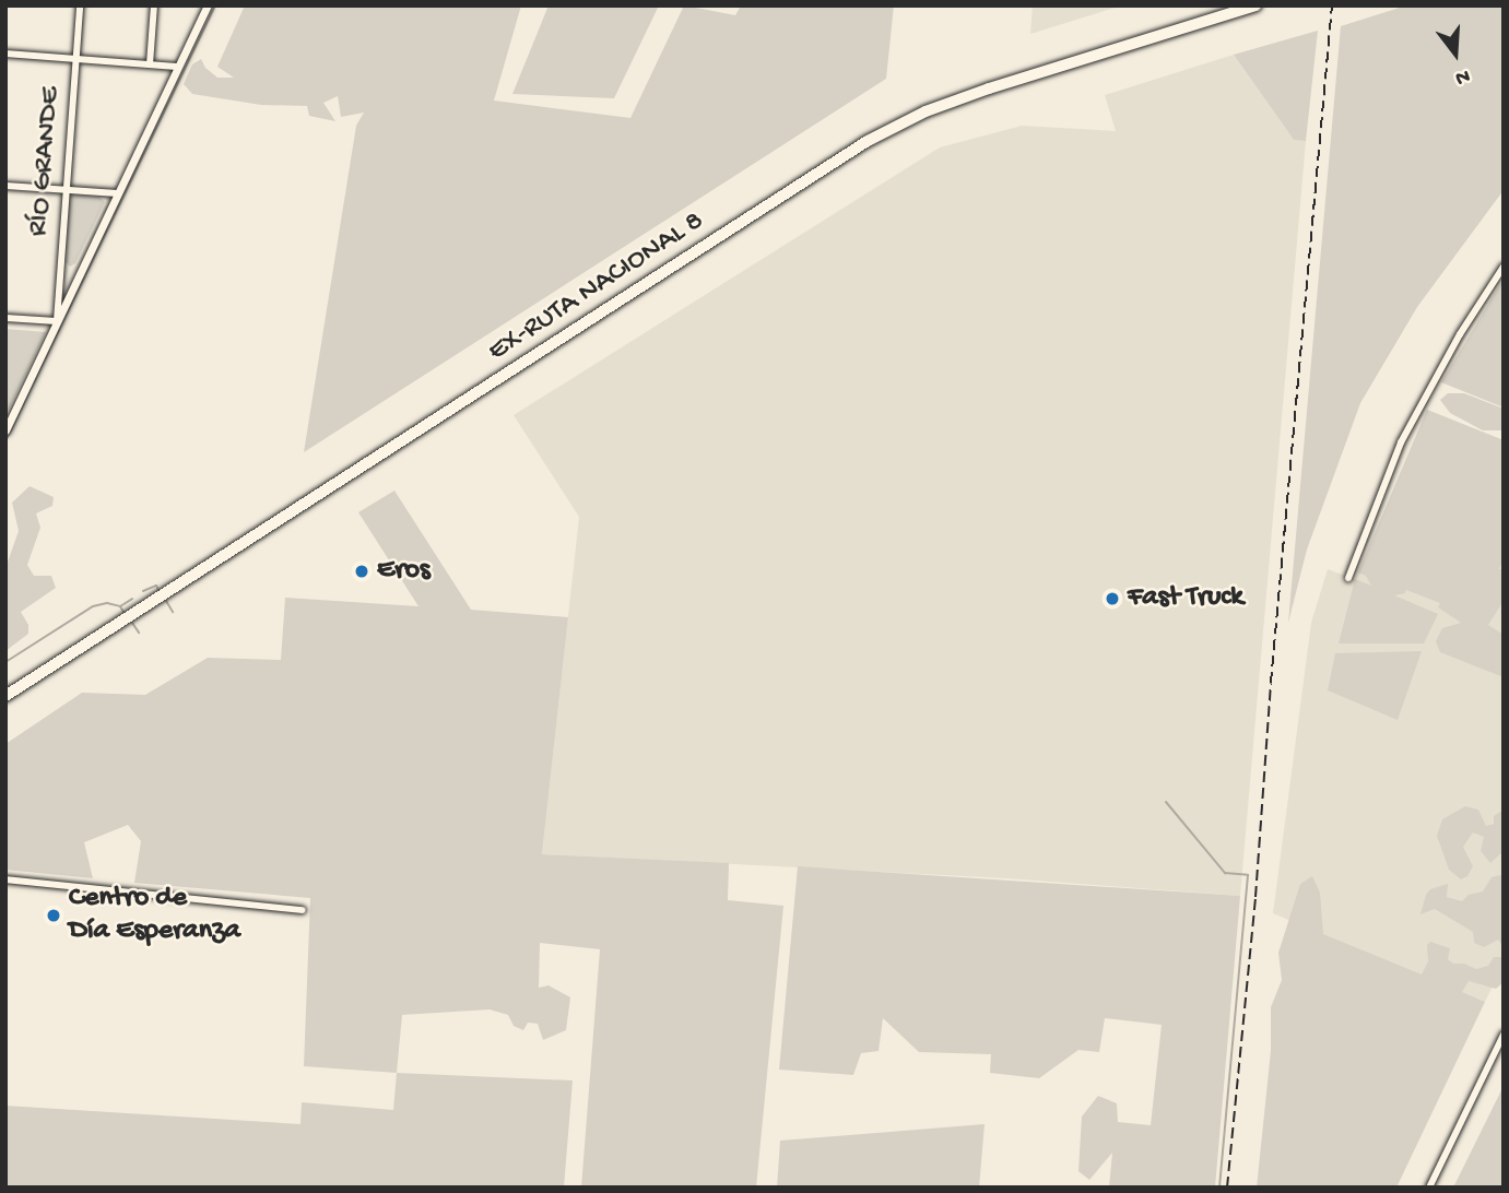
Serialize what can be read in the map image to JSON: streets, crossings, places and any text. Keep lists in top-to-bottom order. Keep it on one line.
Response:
{"streets":{"main road":["EX-RUTA NACIONAL 8"],"street":["RÍO GRANDE"]},"places":["Eros","Fast Truck","Centro de Día Esperanza"],"north":"bottom"}
